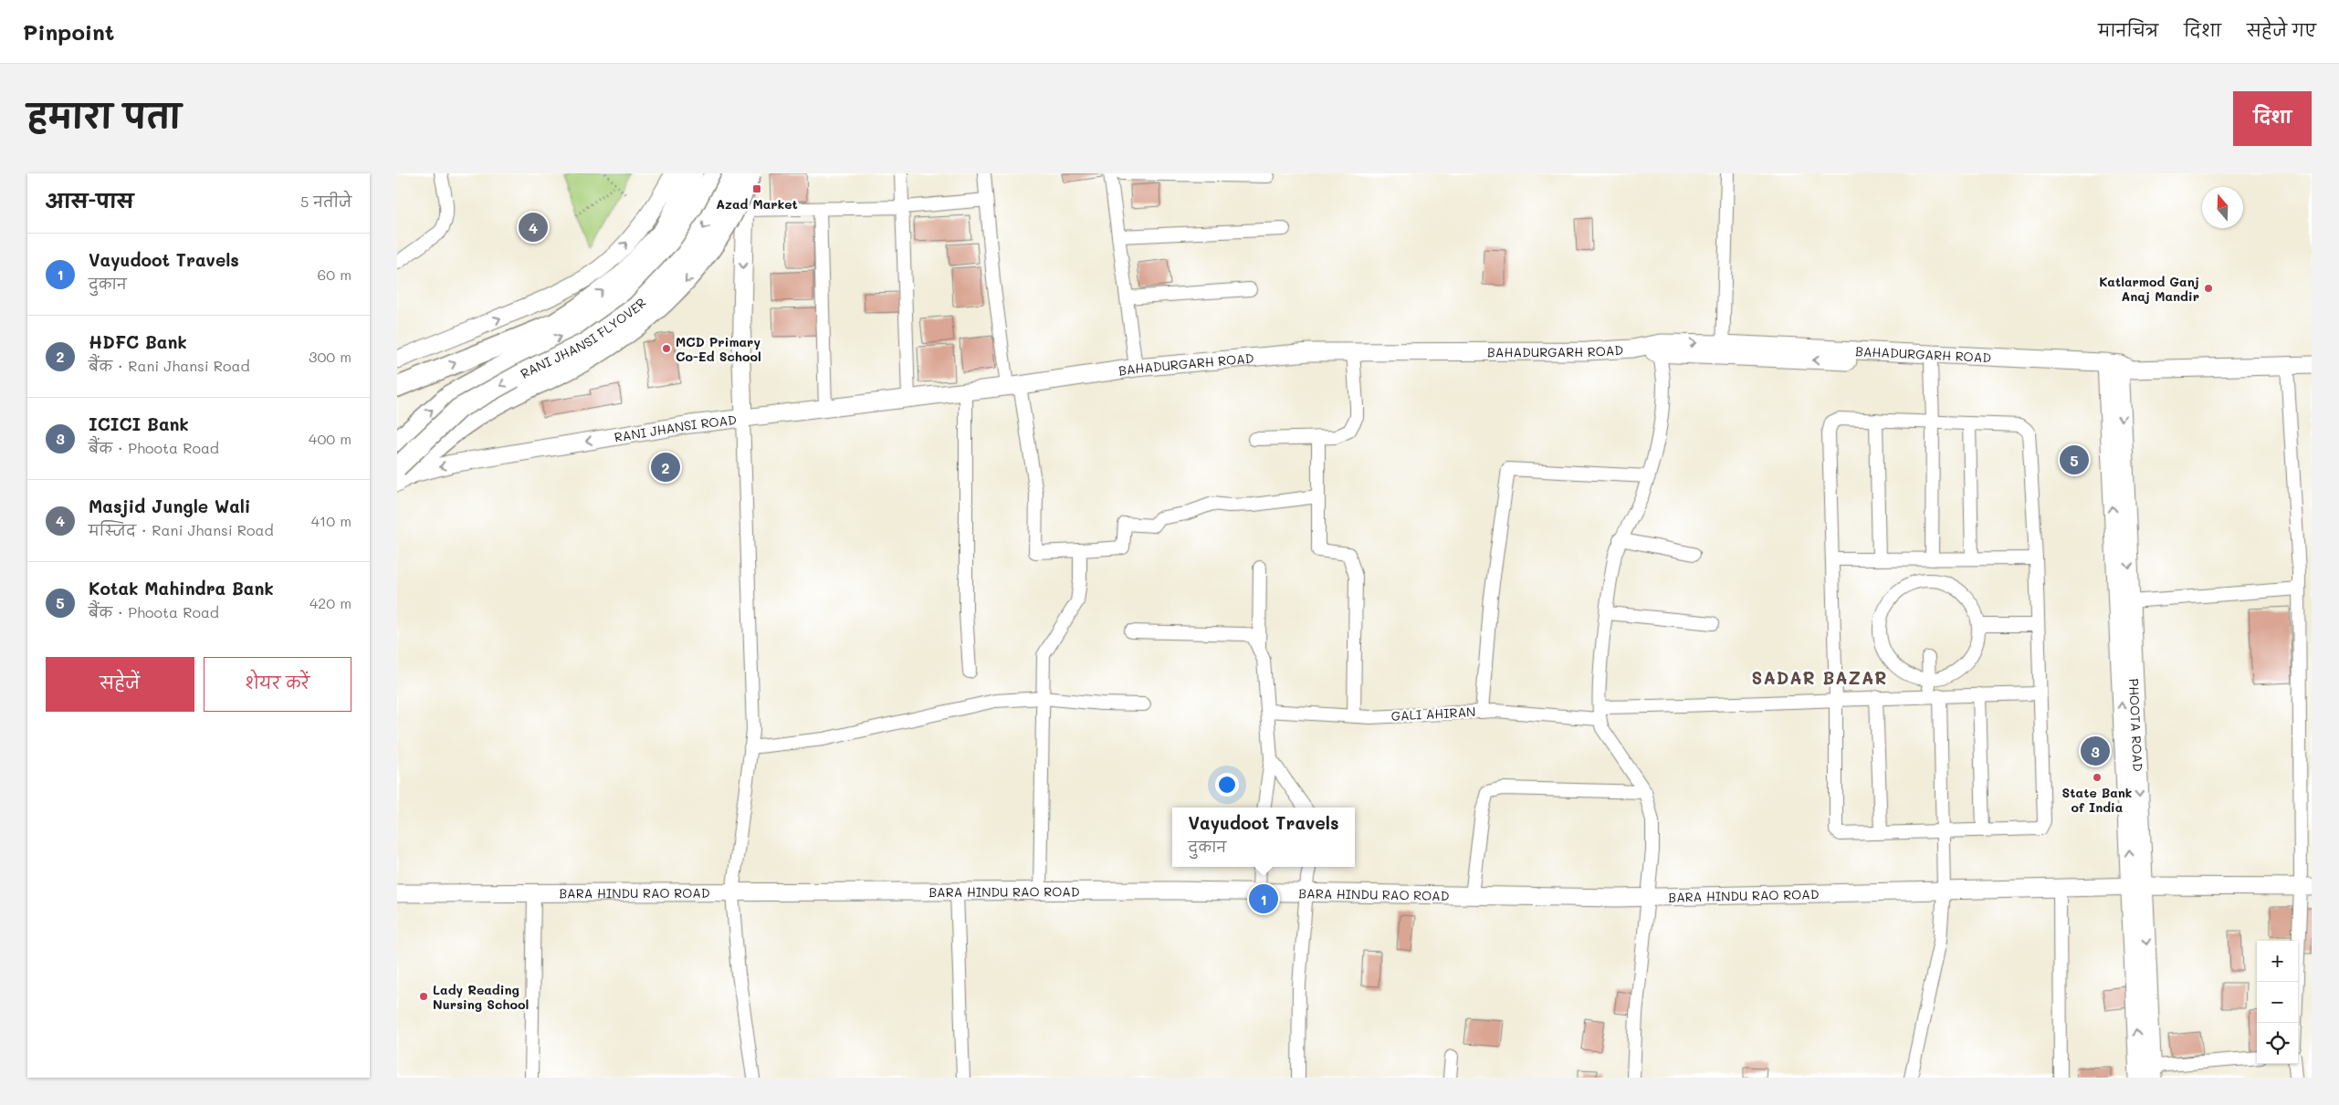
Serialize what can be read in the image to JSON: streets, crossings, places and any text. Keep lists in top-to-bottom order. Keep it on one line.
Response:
{"streets":{"main road":["RANI JHANSI FLYOVER"],"street":["BAHADURGARH ROAD","RANI JHANSI ROAD","GALI AHIRAN","PHOOTA ROAD","BARA HINDU RAO ROAD"]},"crossings":[["RANI JHANSI FLYOVER","RANI JHANSI ROAD"],["BAHADURGARH ROAD","RANI JHANSI ROAD"],["BAHADURGARH ROAD","PHOOTA ROAD"],["PHOOTA ROAD","BARA HINDU RAO ROAD"]],"districts":["SADAR BAZAR"],"places":{"transit":["Azad Market"],"other":["Katlarmod Ganj Anaj Mandir","MCD Primary Co-Ed School","State Bank of India","Lady Reading Nursing School"]},"north":"top","page":{"header":"Pinpoint","nav":["मानचित्र","दिशा","सहेजे गए"],"title":"हमारा पता","buttons":["दिशा",["सहेजें","शेयर करें"]],"heading":["आस-पास","5 नतीजे"],"pins":["4","5","2","3","1"],"list":[{"mark":"1","name":"Vayudoot Travels","note":"दुकान","value":"60 m"},{"mark":"2","name":"HDFC Bank","note":"बैंक · Rani Jhansi Road","value":"300 m"},{"mark":"3","name":"ICICI Bank","note":"बैंक · Phoota Road","value":"400 m"},{"mark":"4","name":"Masjid Jungle Wali","note":"मस्जिद · Rani Jhansi Road","value":"410 m"},{"mark":"5","name":"Kotak Mahindra Bank","note":"बैंक · Phoota Road","value":"420 m"}],"popup":["Vayudoot Travels","दुकान"],"map_buttons":["+","−"]}}
